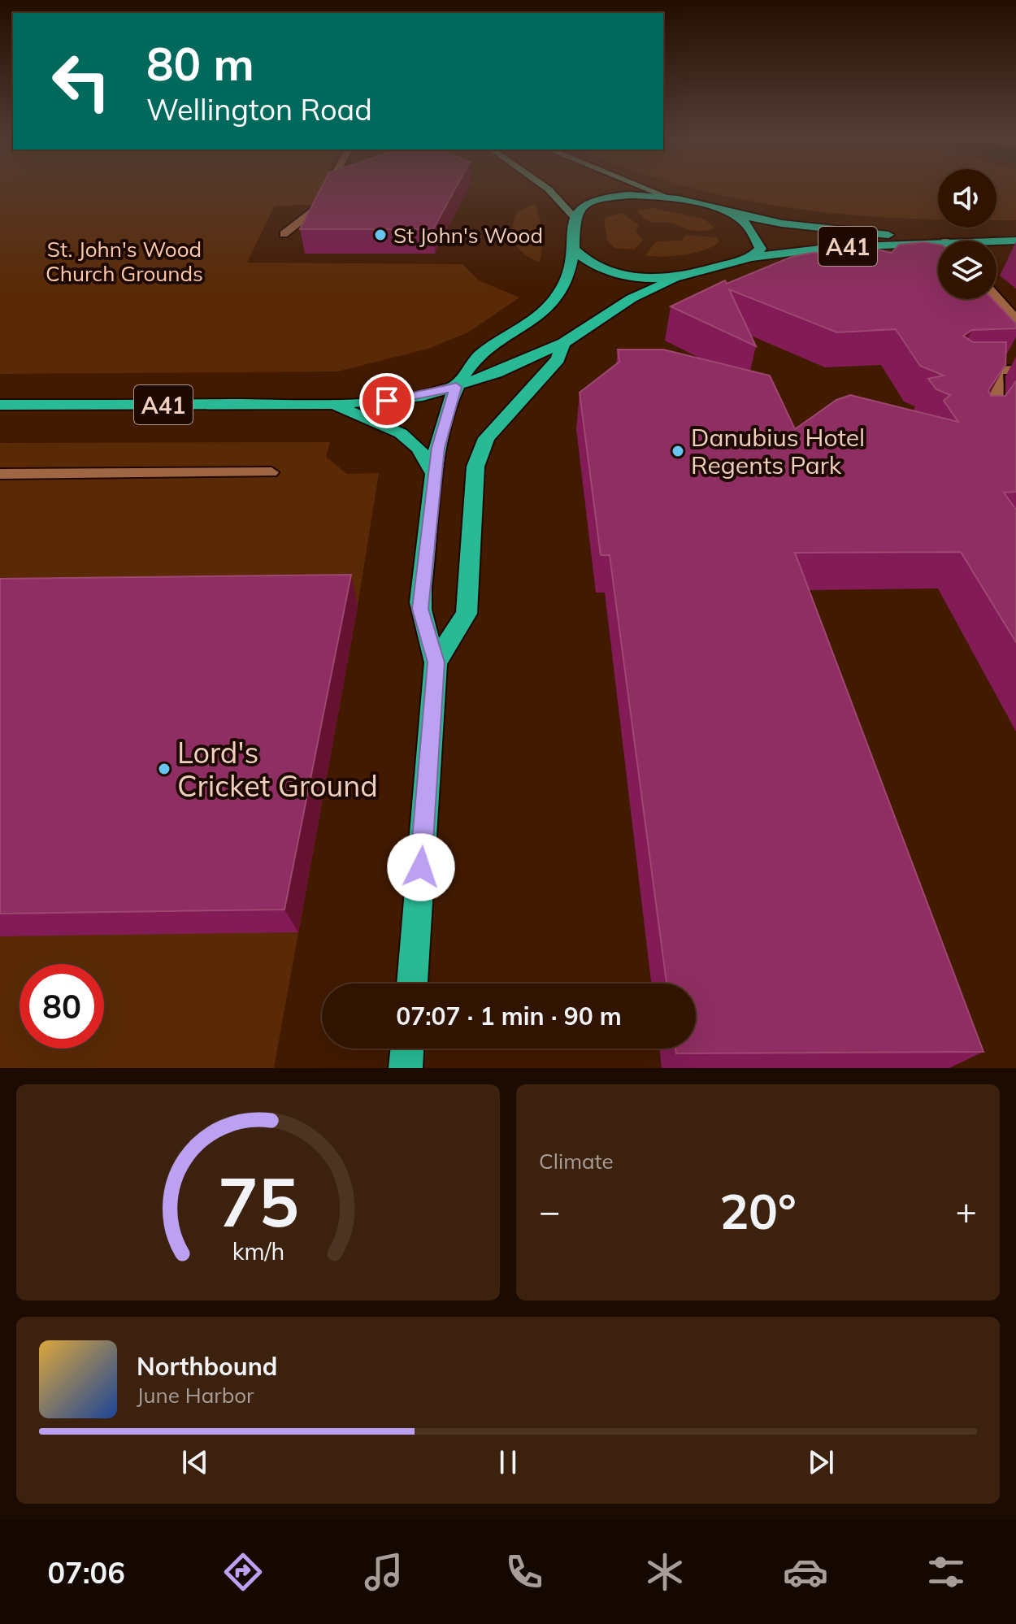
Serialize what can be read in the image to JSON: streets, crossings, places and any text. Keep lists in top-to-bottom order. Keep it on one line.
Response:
{"streets":{"highway":["A41"]},"parks":["St. John's Wood Church Grounds"],"places":["St John's Wood","Danubius Hotel Regents Park","Lord's Cricket Ground"],"page":{"turn":["80 m","Wellington Road"],"limit":"80","trip":"07:07 · 1 min · 90 m","tile":"Climate","heat":["−","20°","+"],"song":["Northbound","June Harbor"],"tabs":"07:06","gauge":["75","km/h"]}}
